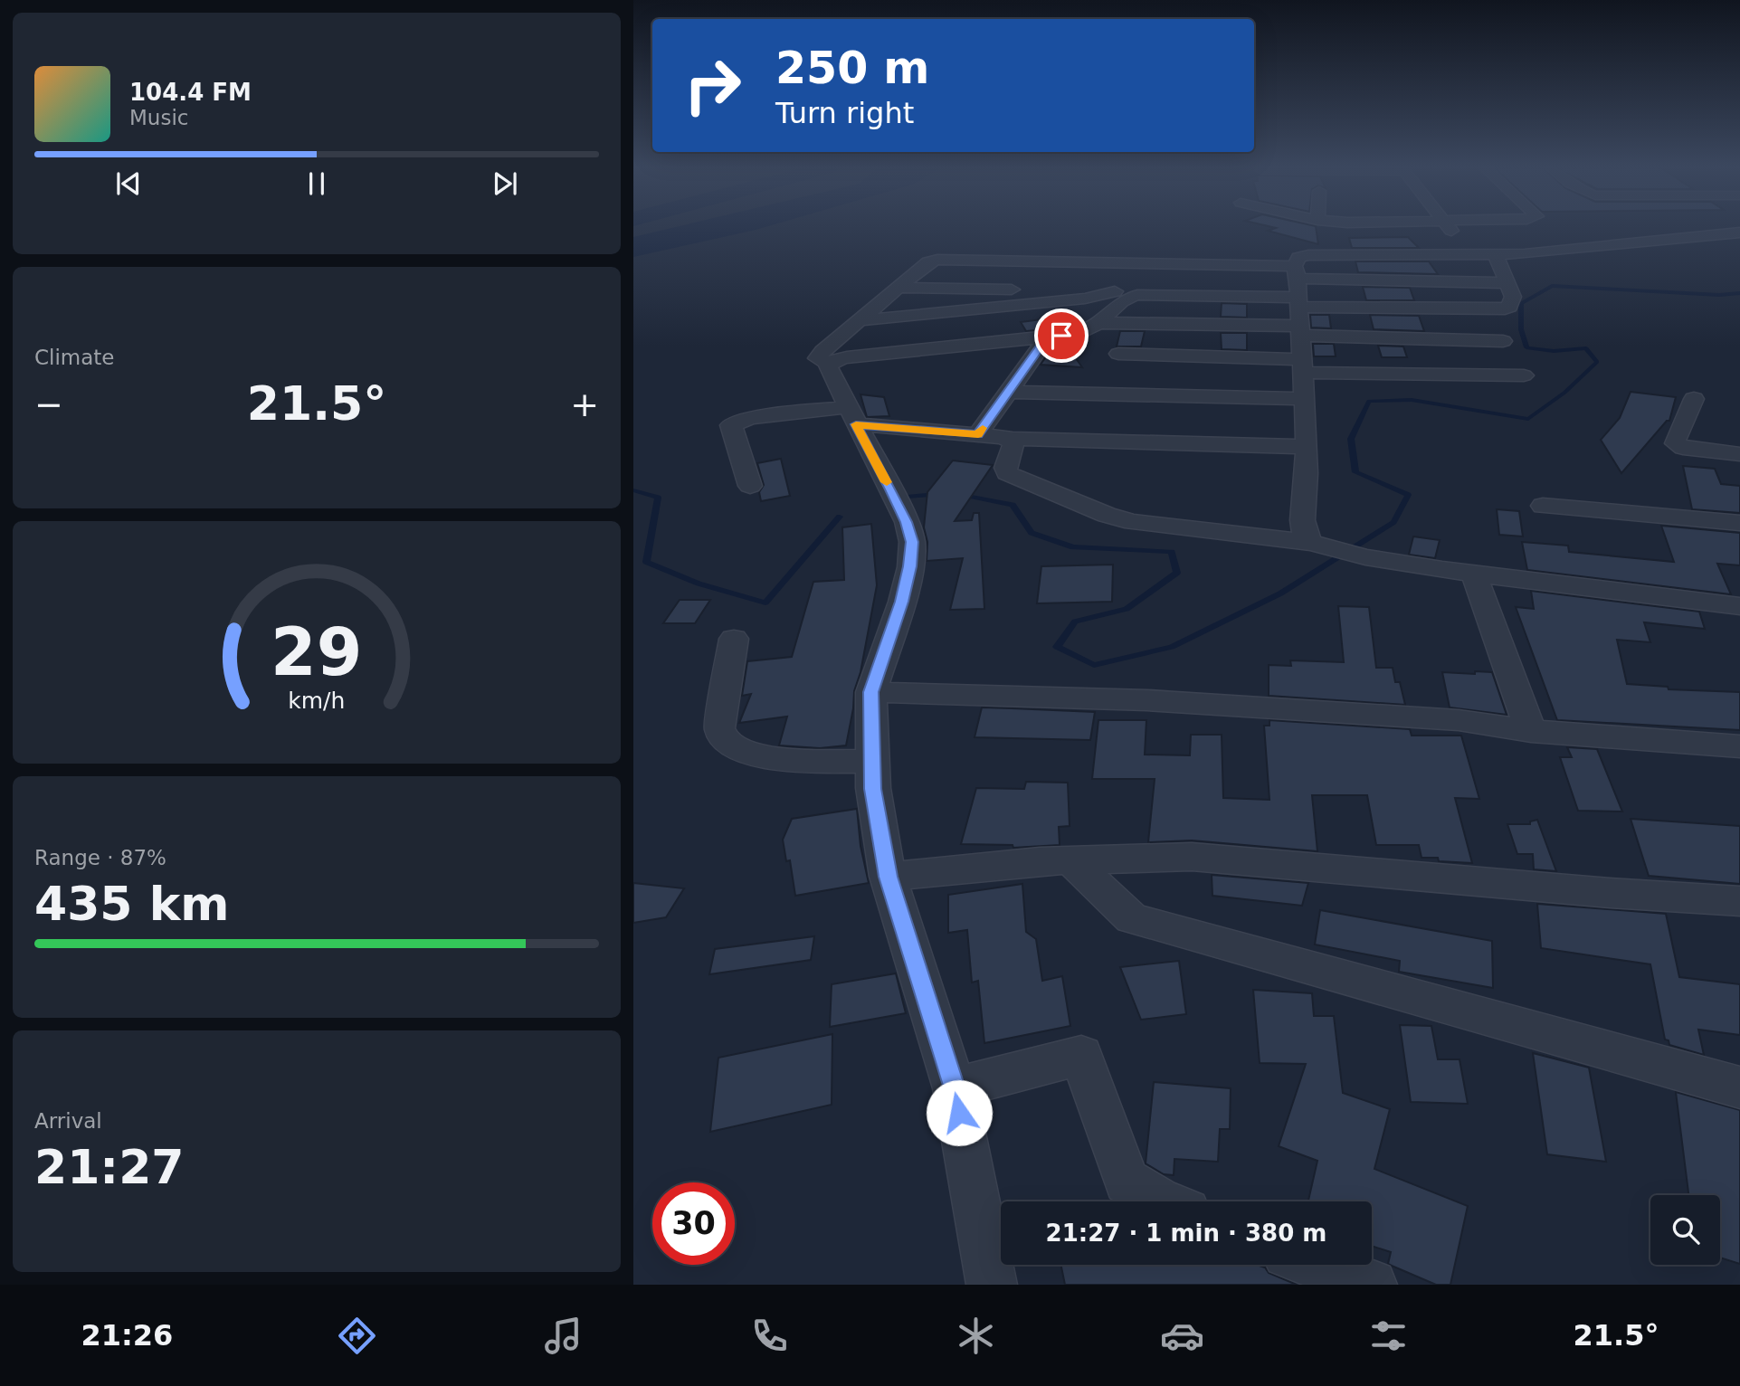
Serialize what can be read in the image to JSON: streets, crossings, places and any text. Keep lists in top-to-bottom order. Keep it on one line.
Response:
{"page":{"turn":["250 m","Turn right"],"song":["104.4 FM","Music"],"tile":["Climate",["Range · 87%","435 km"],["Arrival","21:27"]],"heat":["−","21.5°","+"],"limit":"30","trip":"21:27 · 1 min · 380 m","tabs":["21:26","21.5°"],"gauge":["29","km/h"]}}
